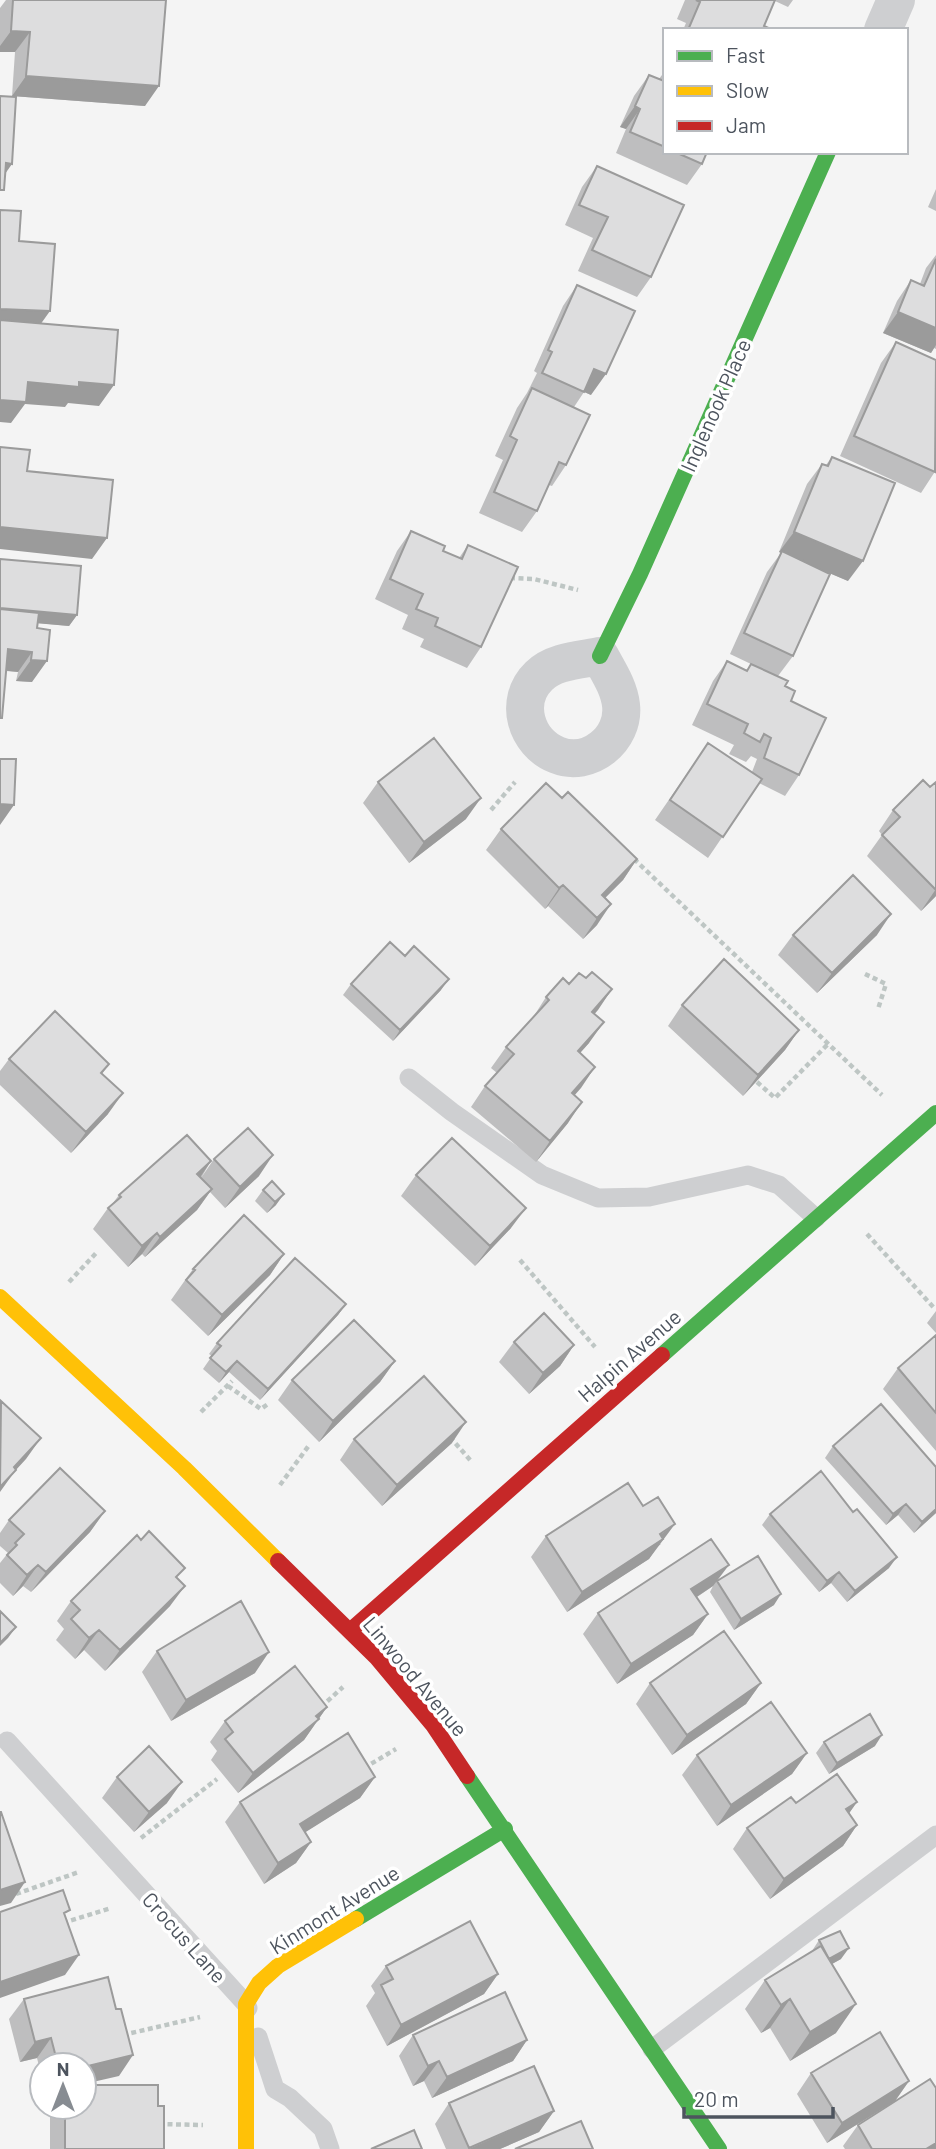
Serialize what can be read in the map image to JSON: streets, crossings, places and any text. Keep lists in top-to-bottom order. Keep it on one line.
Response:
{"streets":{"street":["Inglenook Place","Halpin Avenue","Linwood Avenue","Kinmont Avenue"],"lane":["Crocus Lane"]},"crossings":[["Halpin Avenue","Linwood Avenue"],["Linwood Avenue","Kinmont Avenue"],["Kinmont Avenue","Crocus Lane"]],"legend":["Fast","Slow","Jam"],"scale_bar":"20 m","north":"top"}
